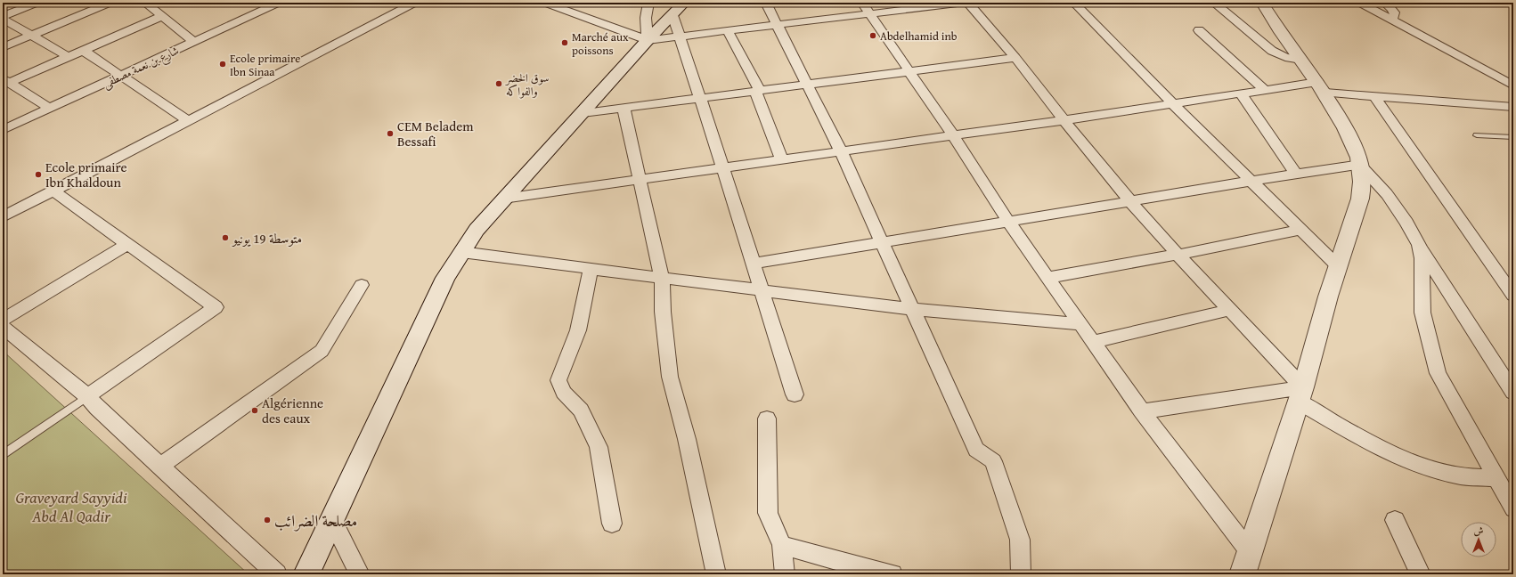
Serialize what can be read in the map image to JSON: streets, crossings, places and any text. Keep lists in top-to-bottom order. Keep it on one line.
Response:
{"streets":{"street":["شارع بن نعمة مصطفى"]},"parks":["Graveyard Sayyidi Abd Al Qadir"],"places":["Abdelhamid inb","Marché aux poissons","Ecole primaire Ibn Sinaa","سوق الخضر والفواكه","CEM Beladem Bessafi","Ecole primaire Ibn Khaldoun","متوسطة 19 يونيو","Algérienne des eaux","مصلحة الضرائب"],"north":"top"}
